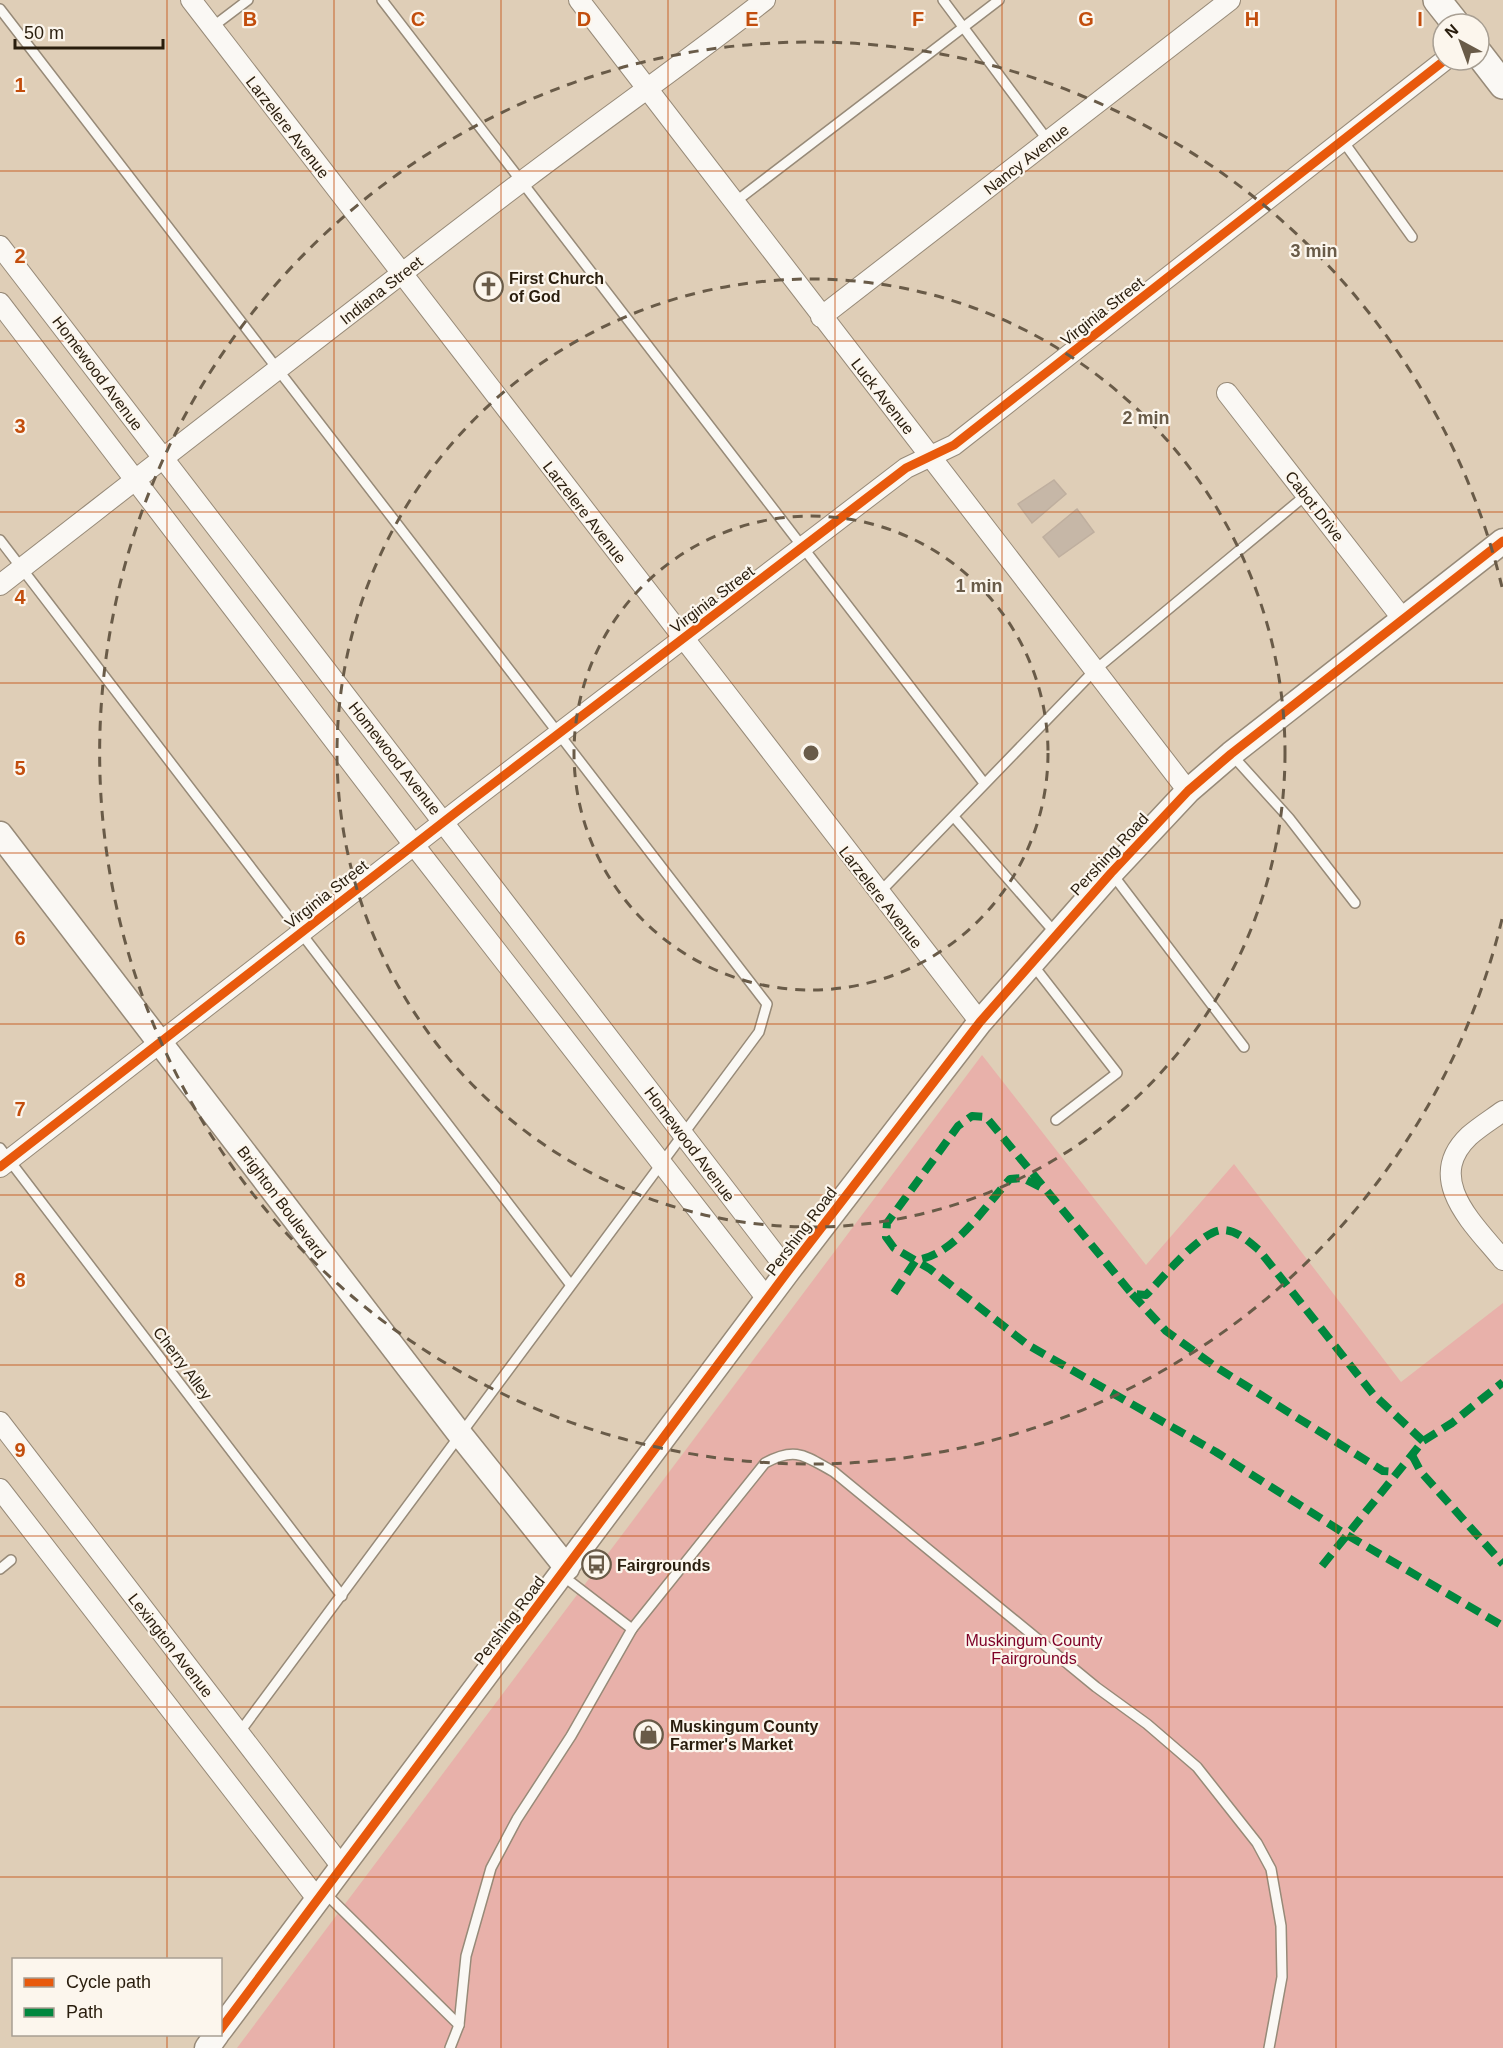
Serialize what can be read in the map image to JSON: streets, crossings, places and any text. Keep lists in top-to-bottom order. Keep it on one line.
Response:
{"streets":{"street":["Larzelere Avenue","Nancy Avenue","Indiana Street","Virginia Street","Homewood Avenue","Luck Avenue","Cabot Drive","Pershing Road","Brighton Boulevard","Lexington Avenue"],"lane":["Cherry Alley"]},"crossings":[["Larzelere Avenue","Indiana Street"],["Larzelere Avenue","Virginia Street"],["Larzelere Avenue","Pershing Road"],["Nancy Avenue","Luck Avenue"],["Indiana Street","Homewood Avenue"],["Indiana Street","Luck Avenue"],["Virginia Street","Homewood Avenue"],["Virginia Street","Luck Avenue"],["Virginia Street","Brighton Boulevard"],["Virginia Street","Cherry Alley"],["Homewood Avenue","Pershing Road"],["Luck Avenue","Pershing Road"],["Cabot Drive","Pershing Road"],["Pershing Road","Brighton Boulevard"],["Pershing Road","Lexington Avenue"]],"parks":["Muskingum County Fairgrounds"],"places":{"church":["First Church of God"],"bus stop":["Fairgrounds"],"shop":["Muskingum County Farmer's Market"]},"legend":["Cycle path","Path"],"scale_bar":"50 m","north":"top left","grid":{"columns":["B","C","D","E","F","G","H","I"],"rows":["1","2","3","4","5","6","7","8","9"]},"rings":["3 min","2 min","1 min"]}
